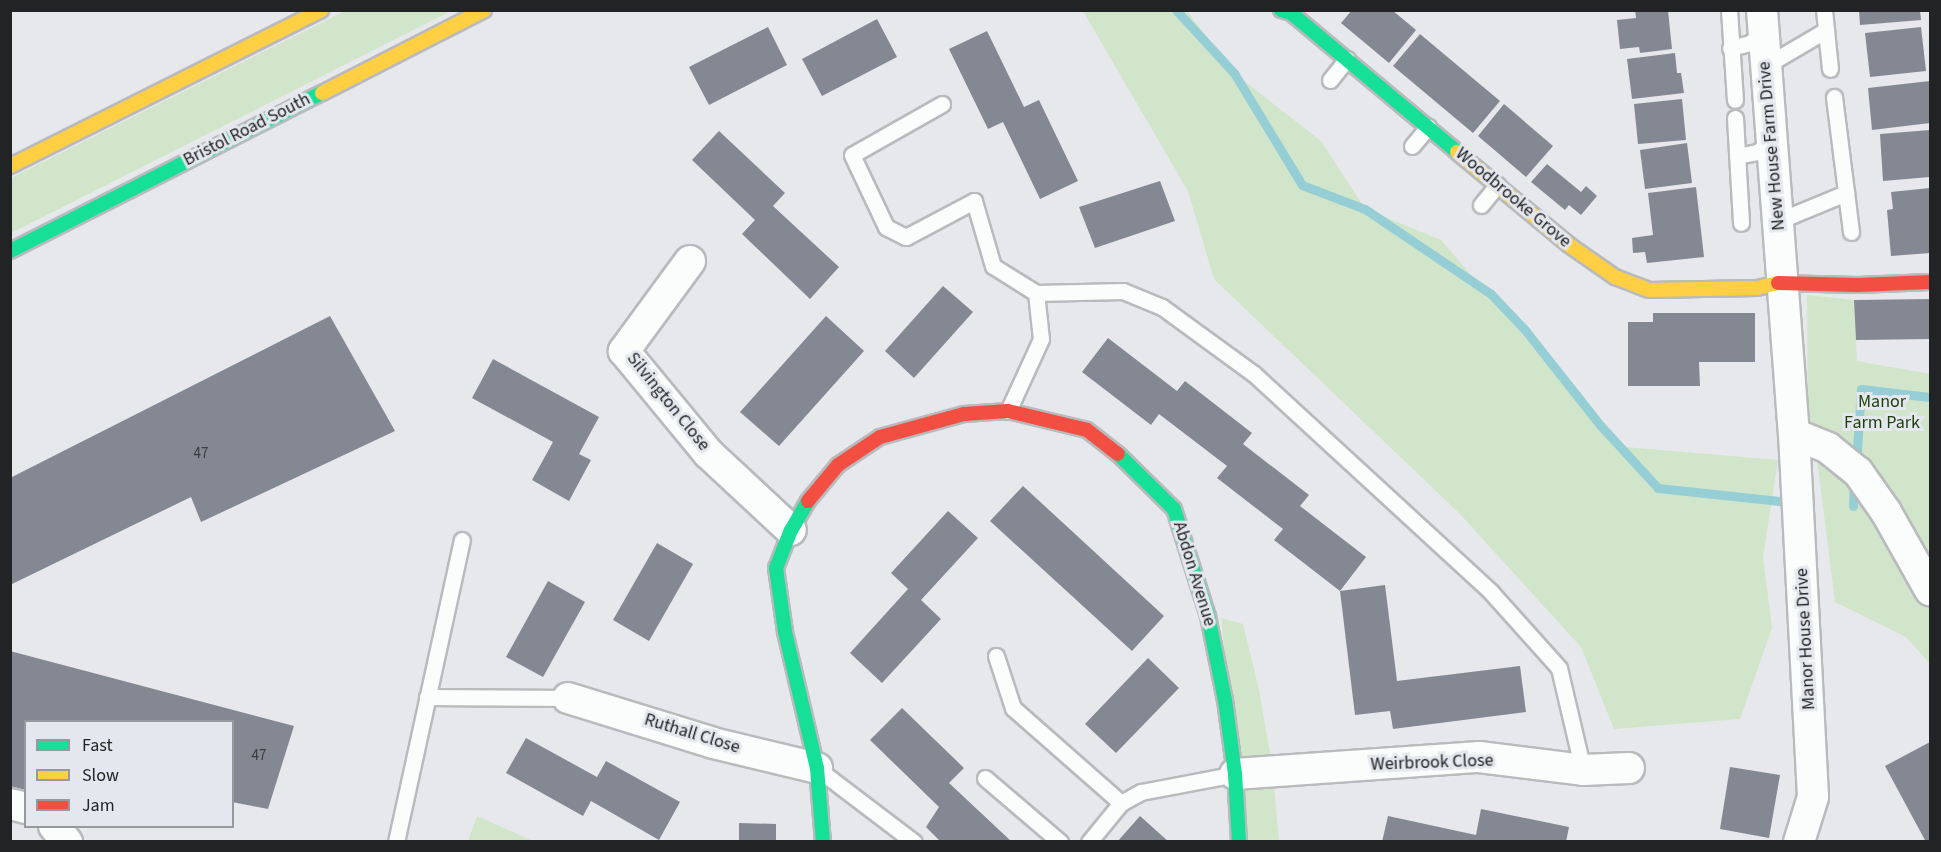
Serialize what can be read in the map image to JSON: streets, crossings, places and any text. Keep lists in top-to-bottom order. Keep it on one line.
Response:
{"streets":{"main road":["Bristol Road South","Woodbrooke Grove","Abdon Avenue"],"street":["New House Farm Drive","Silvington Close","Manor House Drive","Ruthall Close","Weirbrook Close"]},"crossings":[["New House Farm Drive","Woodbrooke Grove"],["New House Farm Drive","Manor House Drive"],["Woodbrooke Grove","Manor House Drive"],["Silvington Close","Abdon Avenue"],["Abdon Avenue","Ruthall Close"],["Abdon Avenue","Weirbrook Close"]],"parks":["Manor Farm Park"],"house_numbers":["47","47"],"legend":["Fast","Slow","Jam"]}
